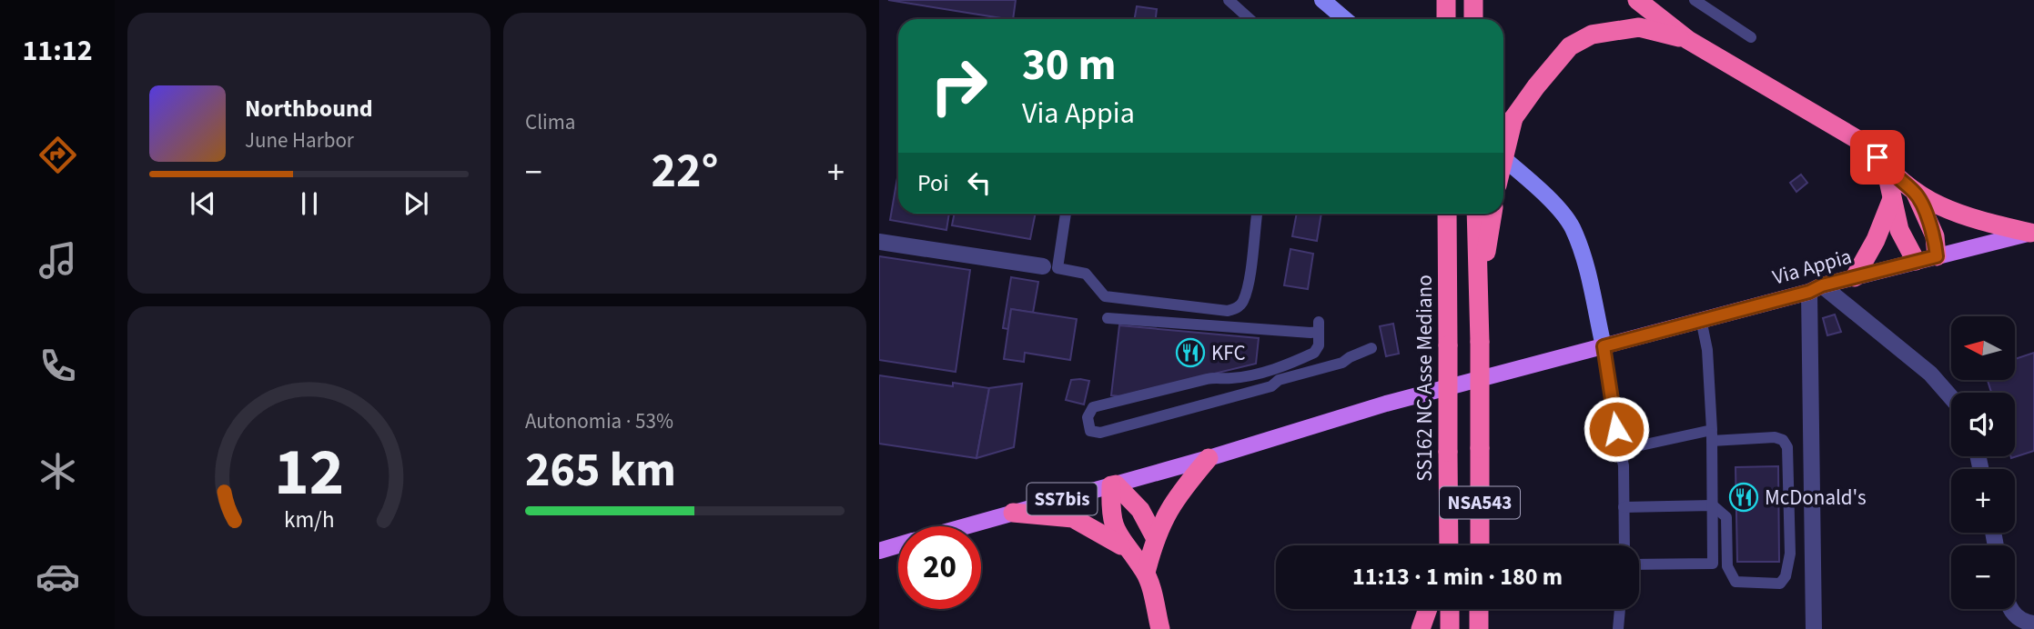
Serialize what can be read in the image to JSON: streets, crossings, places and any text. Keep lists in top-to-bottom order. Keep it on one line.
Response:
{"streets":{"highway":["SS162 NC Asse Mediano","NSA543"],"main road":["Via Appia","SS7bis"]},"crossings":[["Via Appia","SS7bis"]],"places":{"restaurant":["KFC","McDonald's"]},"north":"left","page":{"tabs":"11:12","tile":["Clima",["Autonomia · 53%","265 km"]],"turn":["30 m","Via Appia"],"song":["Northbound","June Harbor"],"heat":["−","22°","+"],"then":"Poi","map_buttons":["+","−"],"limit":"20","trip":"11:13 · 1 min · 180 m","gauge":["12","km/h"]}}
